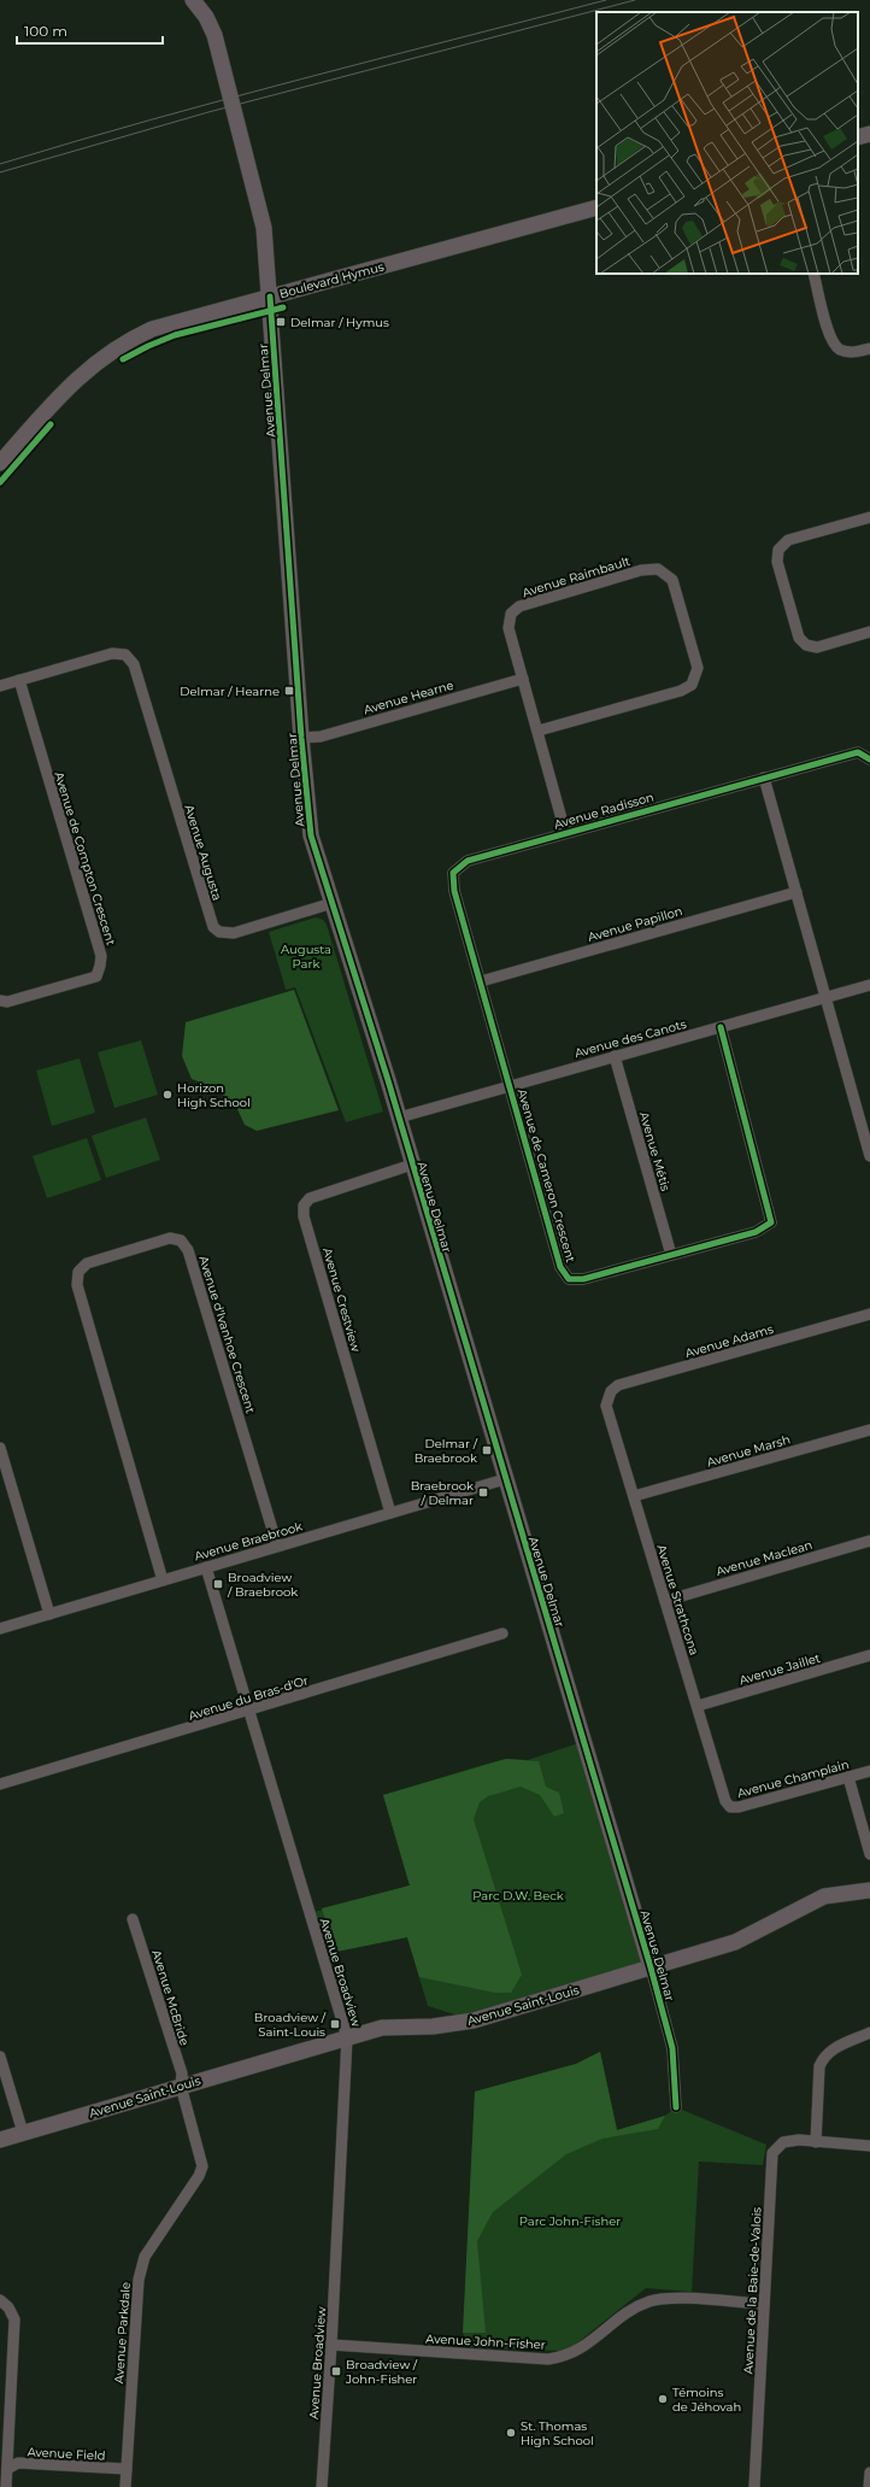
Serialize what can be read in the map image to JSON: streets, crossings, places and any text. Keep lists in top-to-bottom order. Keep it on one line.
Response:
{"streets":{"street":["Boulevard Hymus","Avenue Delmar","Avenue Raimbault","Avenue Hearne","Avenue Radisson","Avenue Augusta","Avenue de Compton Crescent","Avenue Papillon","Avenue des Canots","Avenue Métis","Avenue de Cameron Crescent","Avenue Crestview","Avenue d'Ivanhoe Crescent","Avenue Adams","Avenue Marsh","Avenue Braebrook","Avenue Maclean","Avenue Strathcona","Avenue Jaillet","Avenue du Bras-d'Or","Avenue Champlain","Avenue Broadview","Avenue McBride","Avenue Saint-Louis","Avenue de la Baie-de-Valois","Avenue Parkdale","Avenue John-Fisher","Avenue Field"]},"crossings":[["Boulevard Hymus","Avenue Delmar"],["Avenue Delmar","Avenue Hearne"],["Avenue Delmar","Avenue Augusta"],["Avenue Delmar","Avenue des Canots"],["Avenue Delmar","Avenue Crestview"],["Avenue Delmar","Avenue Braebrook"],["Avenue Delmar","Avenue Saint-Louis"],["Avenue Raimbault","Avenue Hearne"],["Avenue Raimbault","Avenue Radisson"],["Avenue Radisson","Avenue de Cameron Crescent"],["Avenue Augusta","Avenue de Compton Crescent"],["Avenue Papillon","Avenue de Cameron Crescent"],["Avenue des Canots","Avenue Métis"],["Avenue des Canots","Avenue de Cameron Crescent"],["Avenue Métis","Avenue de Cameron Crescent"],["Avenue Crestview","Avenue Braebrook"],["Avenue d'Ivanhoe Crescent","Avenue Braebrook"],["Avenue Adams","Avenue Strathcona"],["Avenue Marsh","Avenue Strathcona"],["Avenue Braebrook","Avenue Broadview"],["Avenue Maclean","Avenue Strathcona"],["Avenue Strathcona","Avenue Jaillet"],["Avenue Strathcona","Avenue Champlain"],["Avenue du Bras-d'Or","Avenue Broadview"],["Avenue Broadview","Avenue Saint-Louis"],["Avenue Broadview","Avenue John-Fisher"],["Avenue McBride","Avenue Saint-Louis"],["Avenue McBride","Avenue Parkdale"],["Avenue Saint-Louis","Avenue Parkdale"],["Avenue de la Baie-de-Valois","Avenue John-Fisher"],["Avenue Parkdale","Avenue Field"]],"parks":["Augusta Park","Parc D.W. Beck","Parc John-Fisher"],"places":{"transit":["Delmar / Hymus","Delmar / Hearne","Delmar / Braebrook","Braebrook / Delmar","Broadview / Braebrook","Broadview / Saint-Louis","Broadview / John-Fisher"],"other":["Horizon High School","Témoins de Jéhovah","St. Thomas High School"]},"scale_bar":"100 m"}
